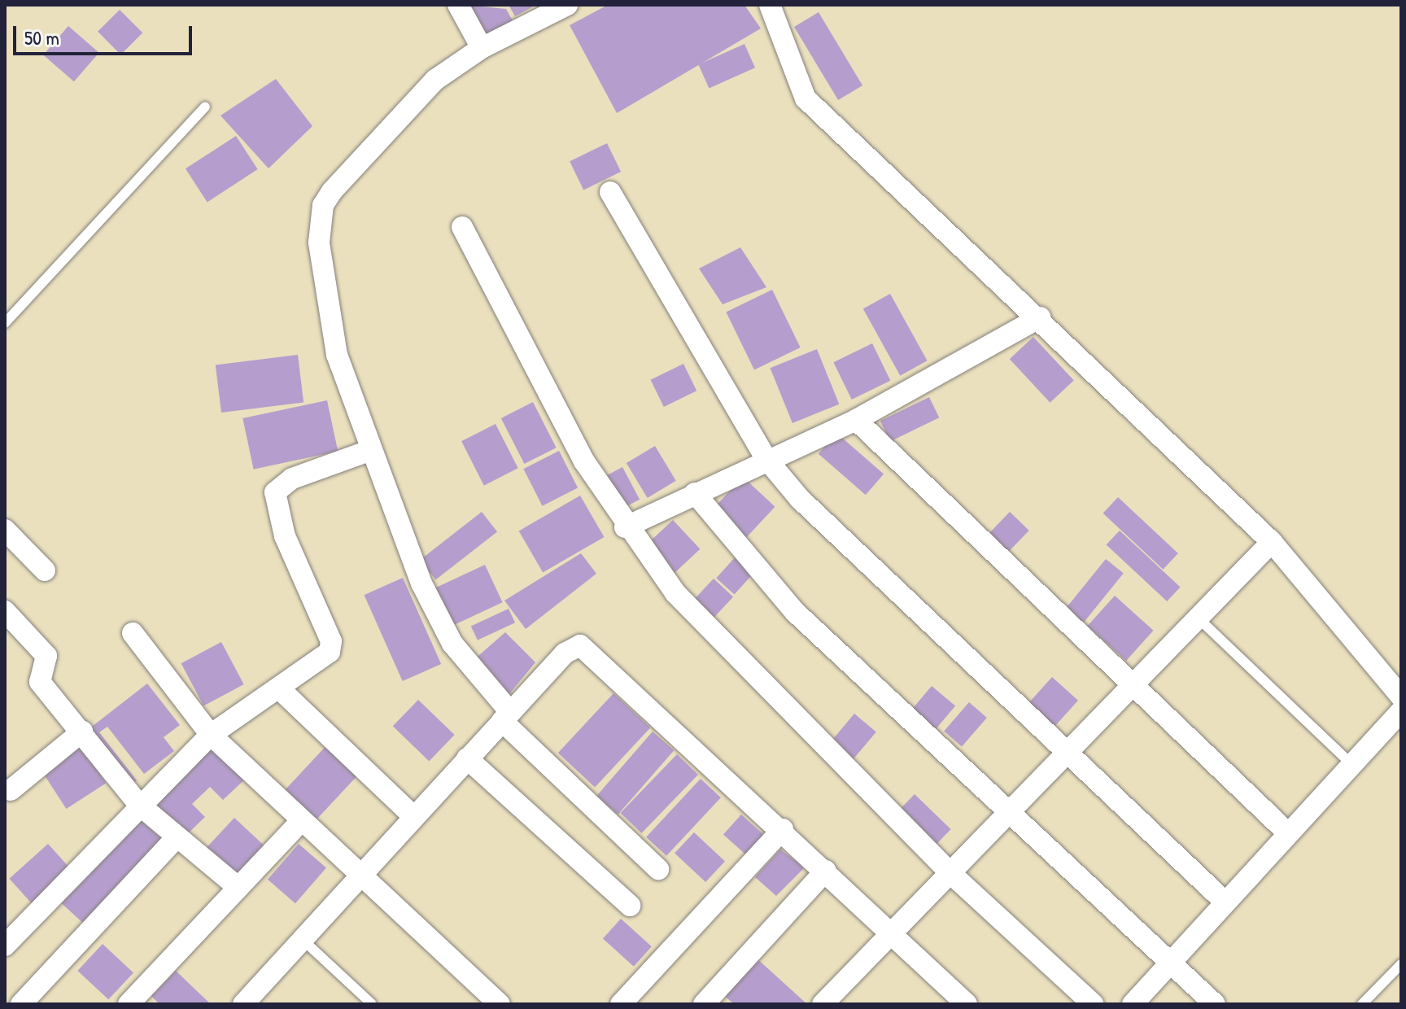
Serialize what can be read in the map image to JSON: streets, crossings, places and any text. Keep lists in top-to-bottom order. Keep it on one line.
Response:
{"scale_bar":"50 m"}
